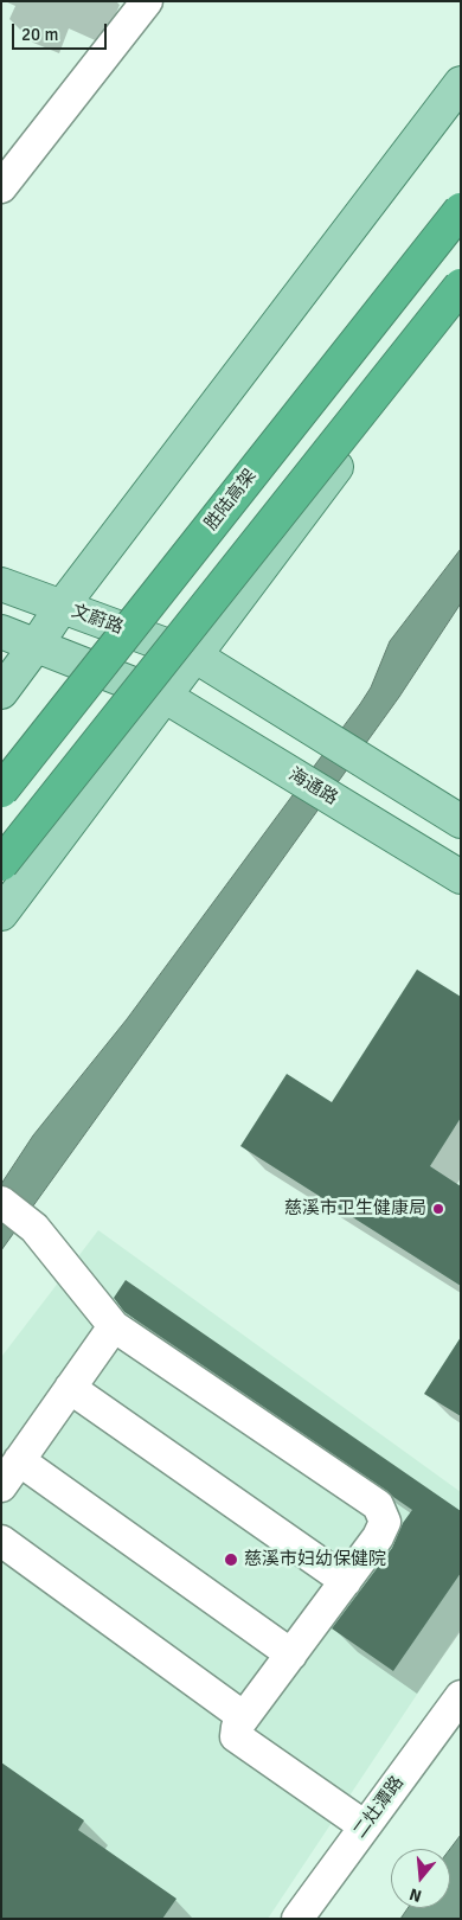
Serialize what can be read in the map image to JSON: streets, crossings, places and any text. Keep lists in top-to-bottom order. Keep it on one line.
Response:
{"streets":{"highway":["胜陆高架"],"main road":["文蔚路","海通路"],"street":["二灶潭路"]},"places":["慈溪市卫生健康局","慈溪市妇幼保健院"],"scale_bar":"20 m","north":"bottom"}
